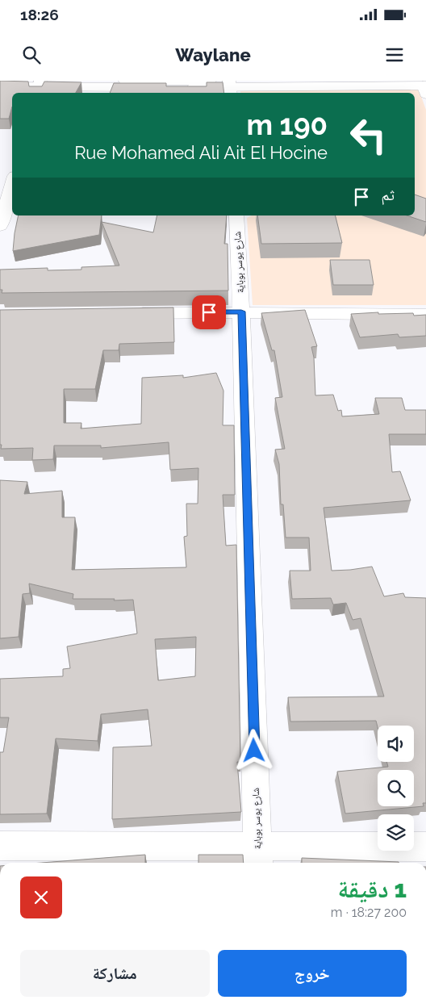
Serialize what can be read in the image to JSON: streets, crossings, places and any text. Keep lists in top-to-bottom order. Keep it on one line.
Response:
{"streets":{"street":["شارع يوسر بوباية"]},"page":{"status":"18:26","header":"Waylane","turn":["190 m","Rue Mohamed Ali Ait El Hocine"],"then":"ثم","heading":["1 دقيقة","200 m · 18:27"],"buttons":["خروج","مشاركة"]}}
